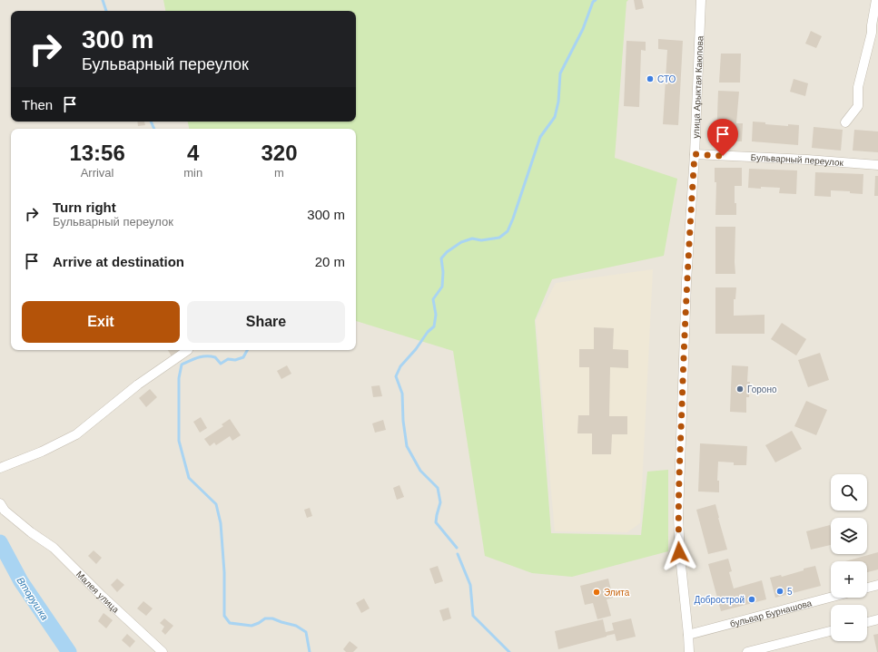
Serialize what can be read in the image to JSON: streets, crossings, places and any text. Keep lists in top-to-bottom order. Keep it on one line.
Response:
{"streets":{"street":["улица Арыктая Каюпова","Бульварный переулок","Малея улица","бульвар Бурнашова"]},"crossings":[["улица Арыктая Каюпова","Бульварный переулок"],["улица Арыктая Каюпова","бульвар Бурнашова"]],"water":["Вторушка"],"places":["СТО","Гороно","5","Элита","Добрострой"],"page":{"turn":["300 m","Бульварный переулок"],"then":"Then","eta":["13:56","Arrival","4","min","320","m"],"list":[{"name":"Turn right","note":"Бульварный переулок","value":"300 m"},{"name":"Arrive at destination","value":"20 m"}],"buttons":["Exit","Share"],"map_buttons":["+","−"]}}
